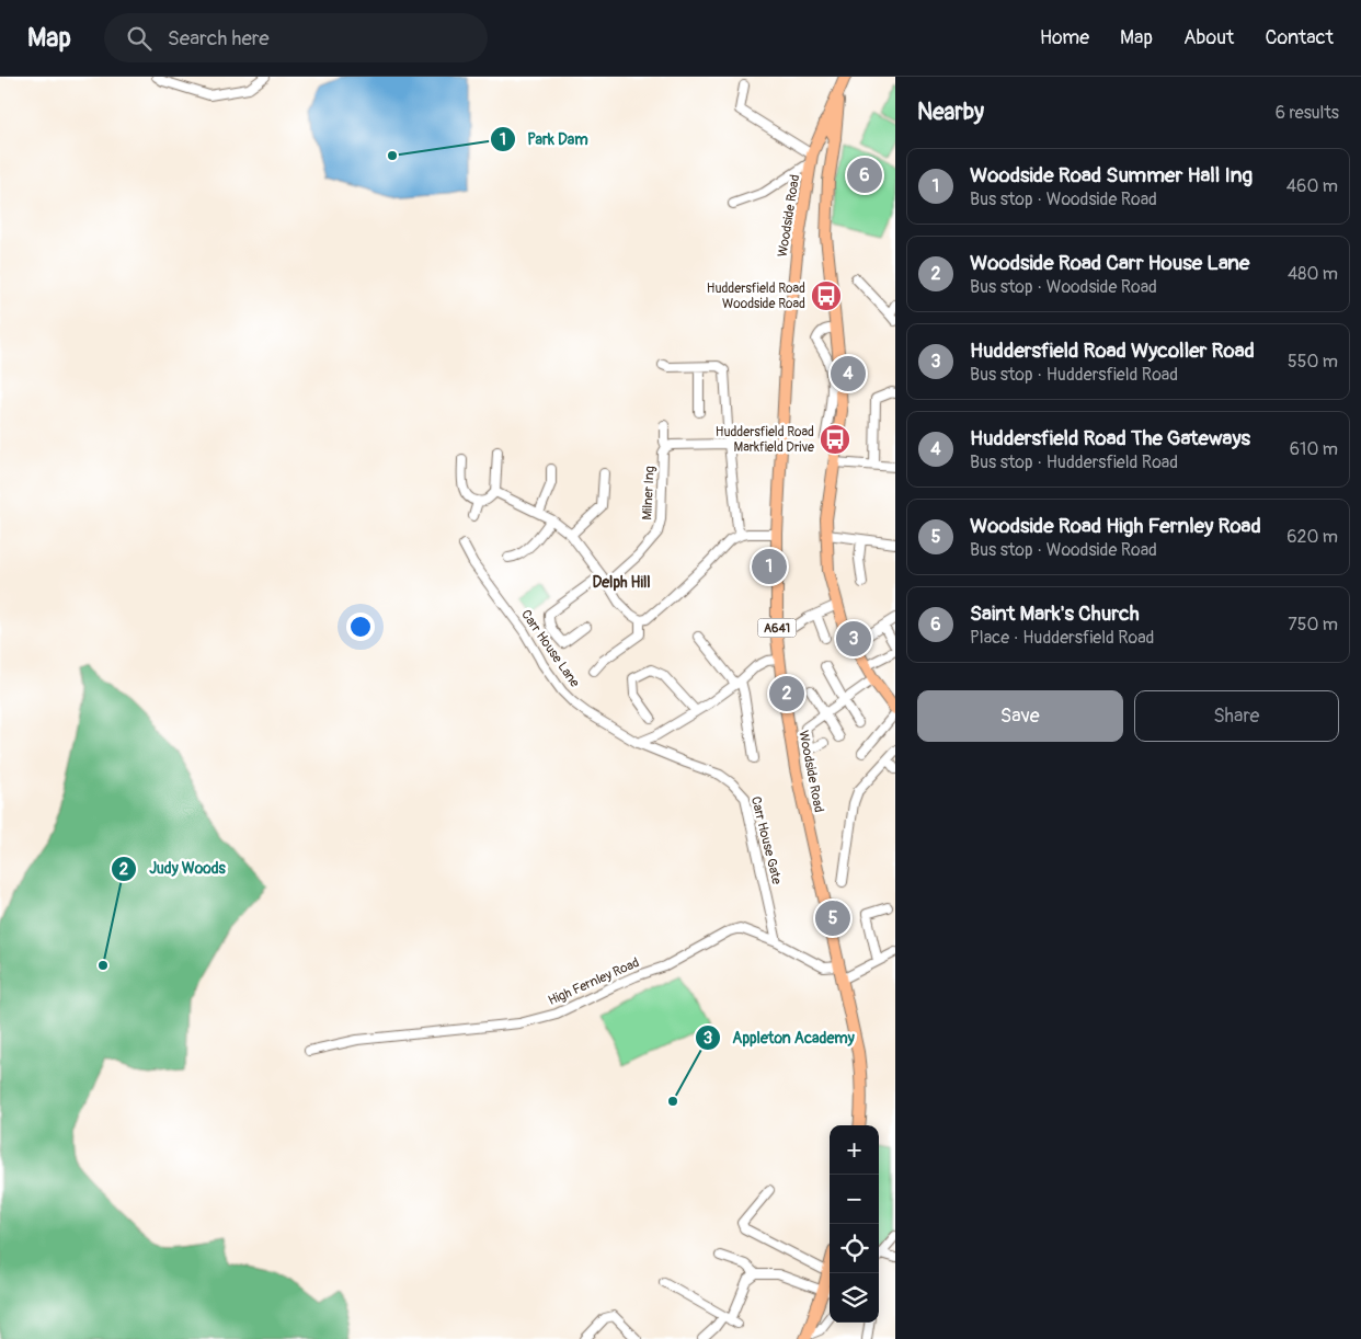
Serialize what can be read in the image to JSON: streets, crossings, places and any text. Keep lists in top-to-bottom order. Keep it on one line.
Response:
{"streets":{"main road":["Woodside Road","A641"],"street":["Milner Ing","Carr House Lane","Carr House Gate","High Fernley Road"]},"crossings":[["Woodside Road","A641"],["Woodside Road","High Fernley Road"],["Carr House Lane","Carr House Gate"],["Carr House Gate","High Fernley Road"]],"districts":["Delph Hill"],"places":{"other":["Park Dam","Judy Woods","Appleton Academy"],"bus stop":["Huddersfield Road Woodside Road","Huddersfield Road Markfield Drive"]},"page":{"header":"Map","search":"Search here","nav":["Home","Map","About","Contact"],"heading":["Nearby","6 results"],"list":[{"mark":"1","name":"Woodside Road Summer Hall Ing","note":"Bus stop · Woodside Road","value":"460 m"},{"mark":"2","name":"Woodside Road Carr House Lane","note":"Bus stop · Woodside Road","value":"480 m"},{"mark":"3","name":"Huddersfield Road Wycoller Road","note":"Bus stop · Huddersfield Road","value":"550 m"},{"mark":"4","name":"Huddersfield Road The Gateways","note":"Bus stop · Huddersfield Road","value":"610 m"},{"mark":"5","name":"Woodside Road High Fernley Road","note":"Bus stop · Woodside Road","value":"620 m"},{"mark":"6","name":"Saint Mark's Church","note":"Place · Huddersfield Road","value":"750 m"}],"pins":["6","4","1","3","2","5"],"buttons":["Save","Share"],"map_buttons":["+","−"]}}
